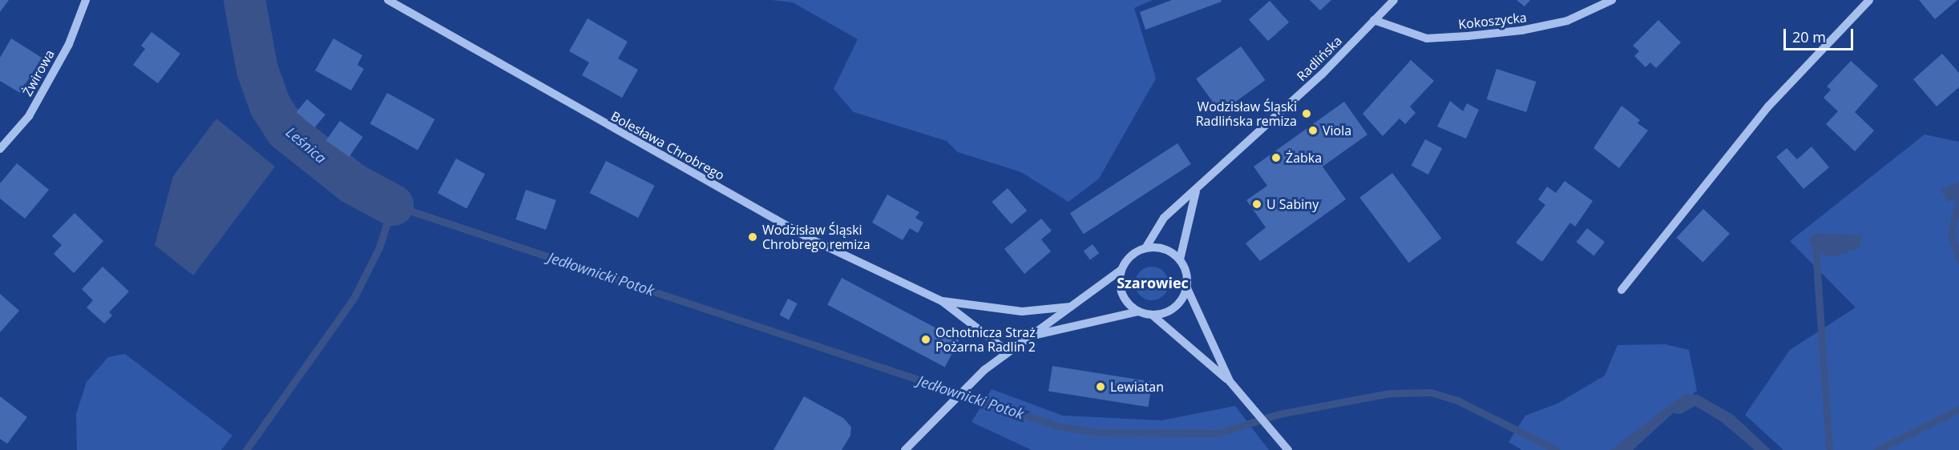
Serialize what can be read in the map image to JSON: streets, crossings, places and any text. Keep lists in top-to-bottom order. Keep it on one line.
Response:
{"streets":{"street":["Kokoszycka","Radlińska","Żwirowa","Bolesława Chrobrego"]},"crossings":[["Kokoszycka","Radlińska"]],"districts":["Szarowiec"],"water":["Leśnica","Jedłownicki Potok"],"places":["Wodzisław Śląski Radlińska remiza","Viola","Żabka","U Sabiny","Wodzisław Śląski Chrobrego remiza","Ochotnicza Straż Pożarna Radlin 2","Lewiatan"],"scale_bar":"20 m"}
